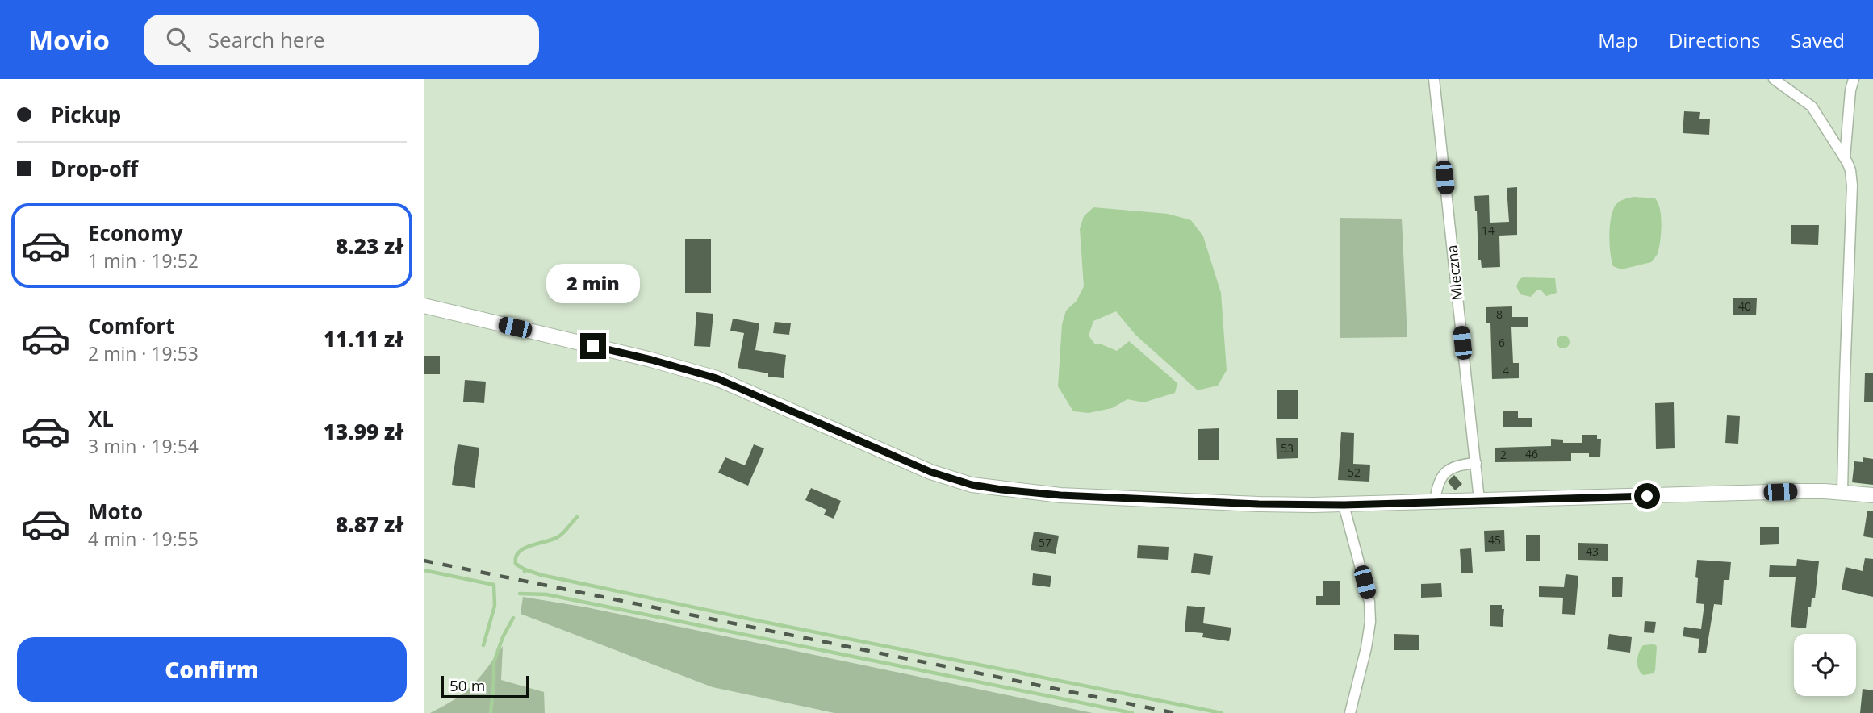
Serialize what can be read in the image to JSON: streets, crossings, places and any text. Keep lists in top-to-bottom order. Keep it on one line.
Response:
{"streets":{"street":["Mleczna"]},"house_numbers":["14","40","8","6","4","53","46","2","52","45","57","43"],"scale_bar":"50 m","page":{"header":"Movio","search":"Search here","nav":["Map","Directions","Saved"],"banner":["Pickup","Drop-off"],"list":[{"name":"Economy","note":"1 min · 19:52","value":"8.23 zł"},{"name":"Comfort","note":"2 min · 19:53","value":"11.11 zł"},{"name":"XL","note":"3 min · 19:54","value":"13.99 zł"},{"name":"Moto","note":"4 min · 19:55","value":"8.87 zł"}],"bubble":"2 min","buttons":"Confirm","scale":"50 m"}}
